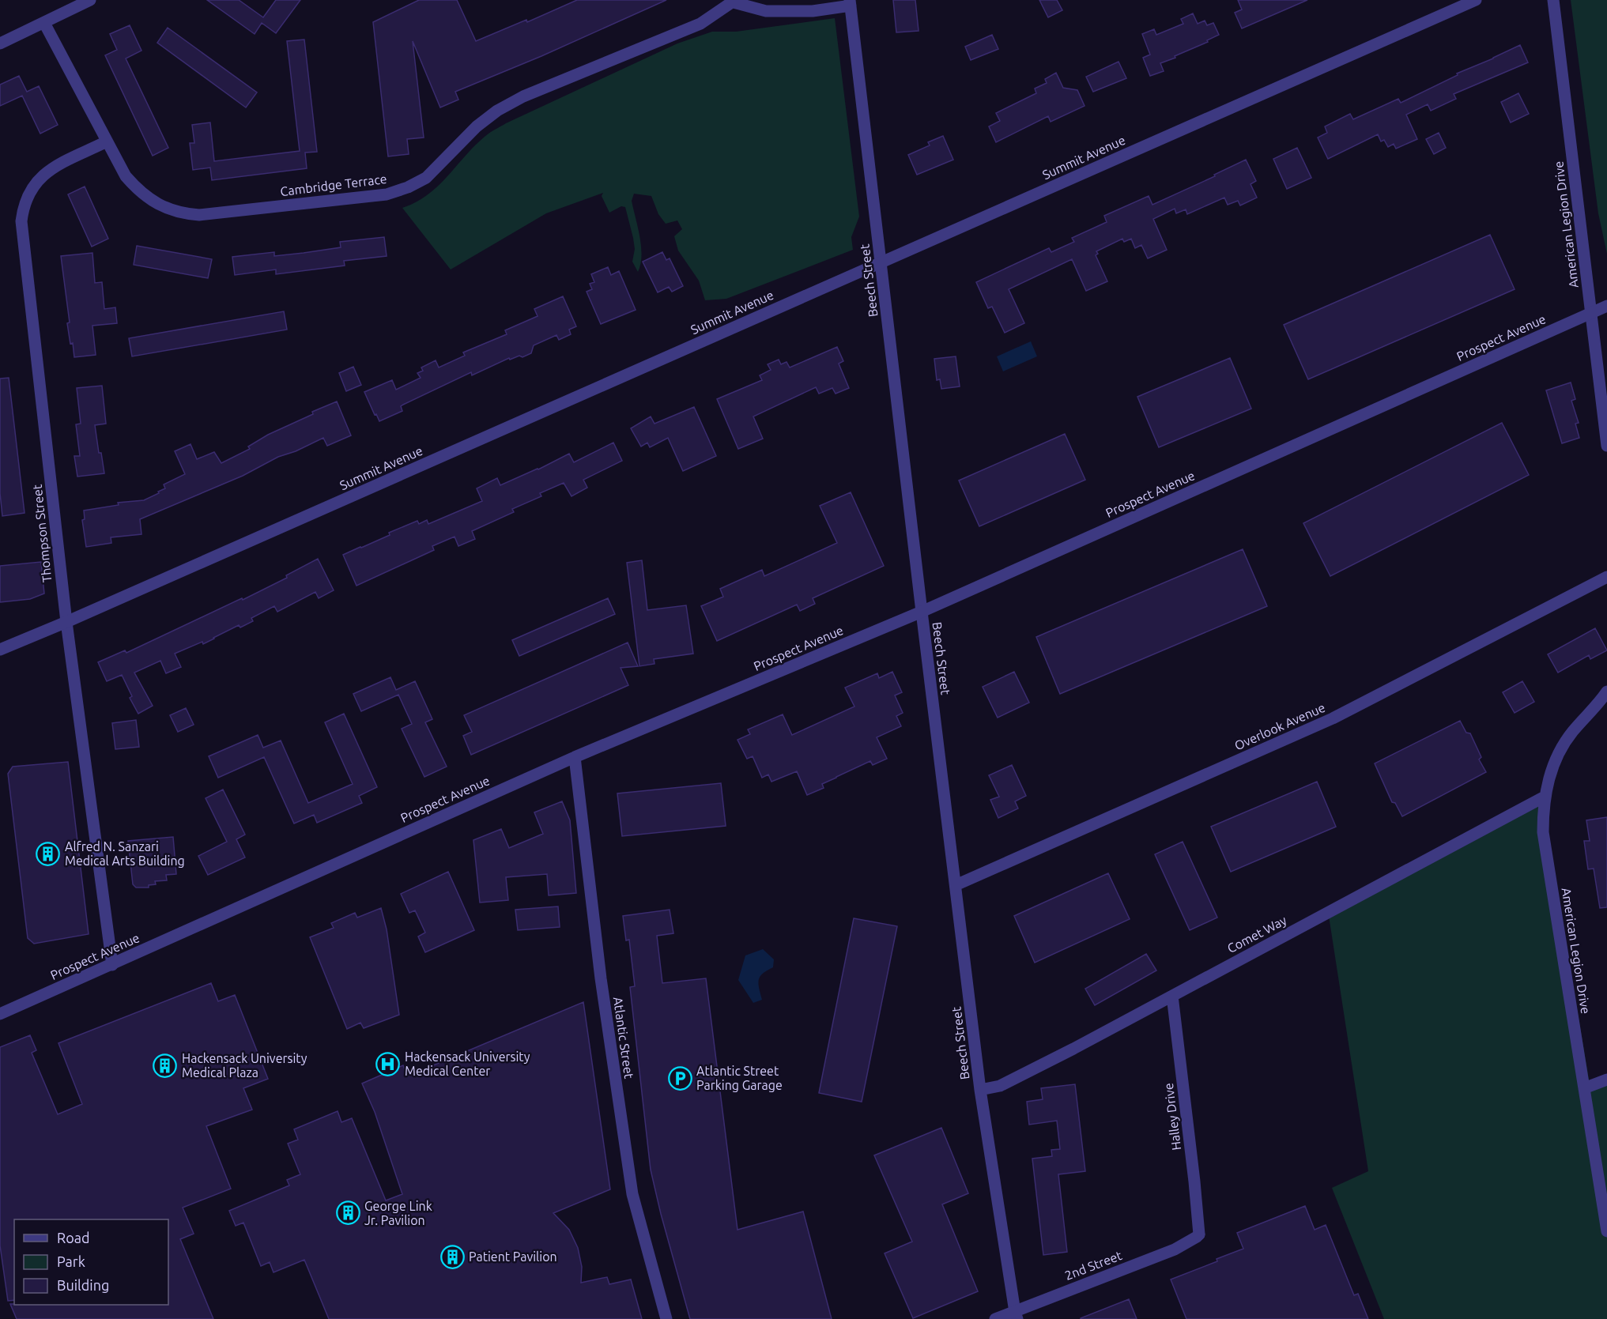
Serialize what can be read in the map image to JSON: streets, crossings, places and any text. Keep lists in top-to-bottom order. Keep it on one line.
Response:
{"streets":{"street":["Summit Avenue","Cambridge Terrace","American Legion Drive","Beech Street","Prospect Avenue","Thompson Street","Overlook Avenue","Comet Way","Atlantic Street","Halley Drive","2nd Street"]},"crossings":[["Summit Avenue","Beech Street"],["Summit Avenue","Thompson Street"],["Cambridge Terrace","Beech Street"],["Cambridge Terrace","Thompson Street"],["American Legion Drive","Prospect Avenue"],["American Legion Drive","Comet Way"],["Beech Street","Prospect Avenue"],["Beech Street","Overlook Avenue"],["Beech Street","Comet Way"],["Beech Street","2nd Street"],["Prospect Avenue","Thompson Street"],["Prospect Avenue","Atlantic Street"],["Comet Way","Halley Drive"],["Halley Drive","2nd Street"]],"places":{"building":["Alfred N. Sanzari Medical Arts Building","Hackensack University Medical Plaza","George Link Jr. Pavilion","Patient Pavilion"],"hospital":["Hackensack University Medical Center"],"parking":["Atlantic Street Parking Garage"]},"legend":["Road","Park","Building"]}
